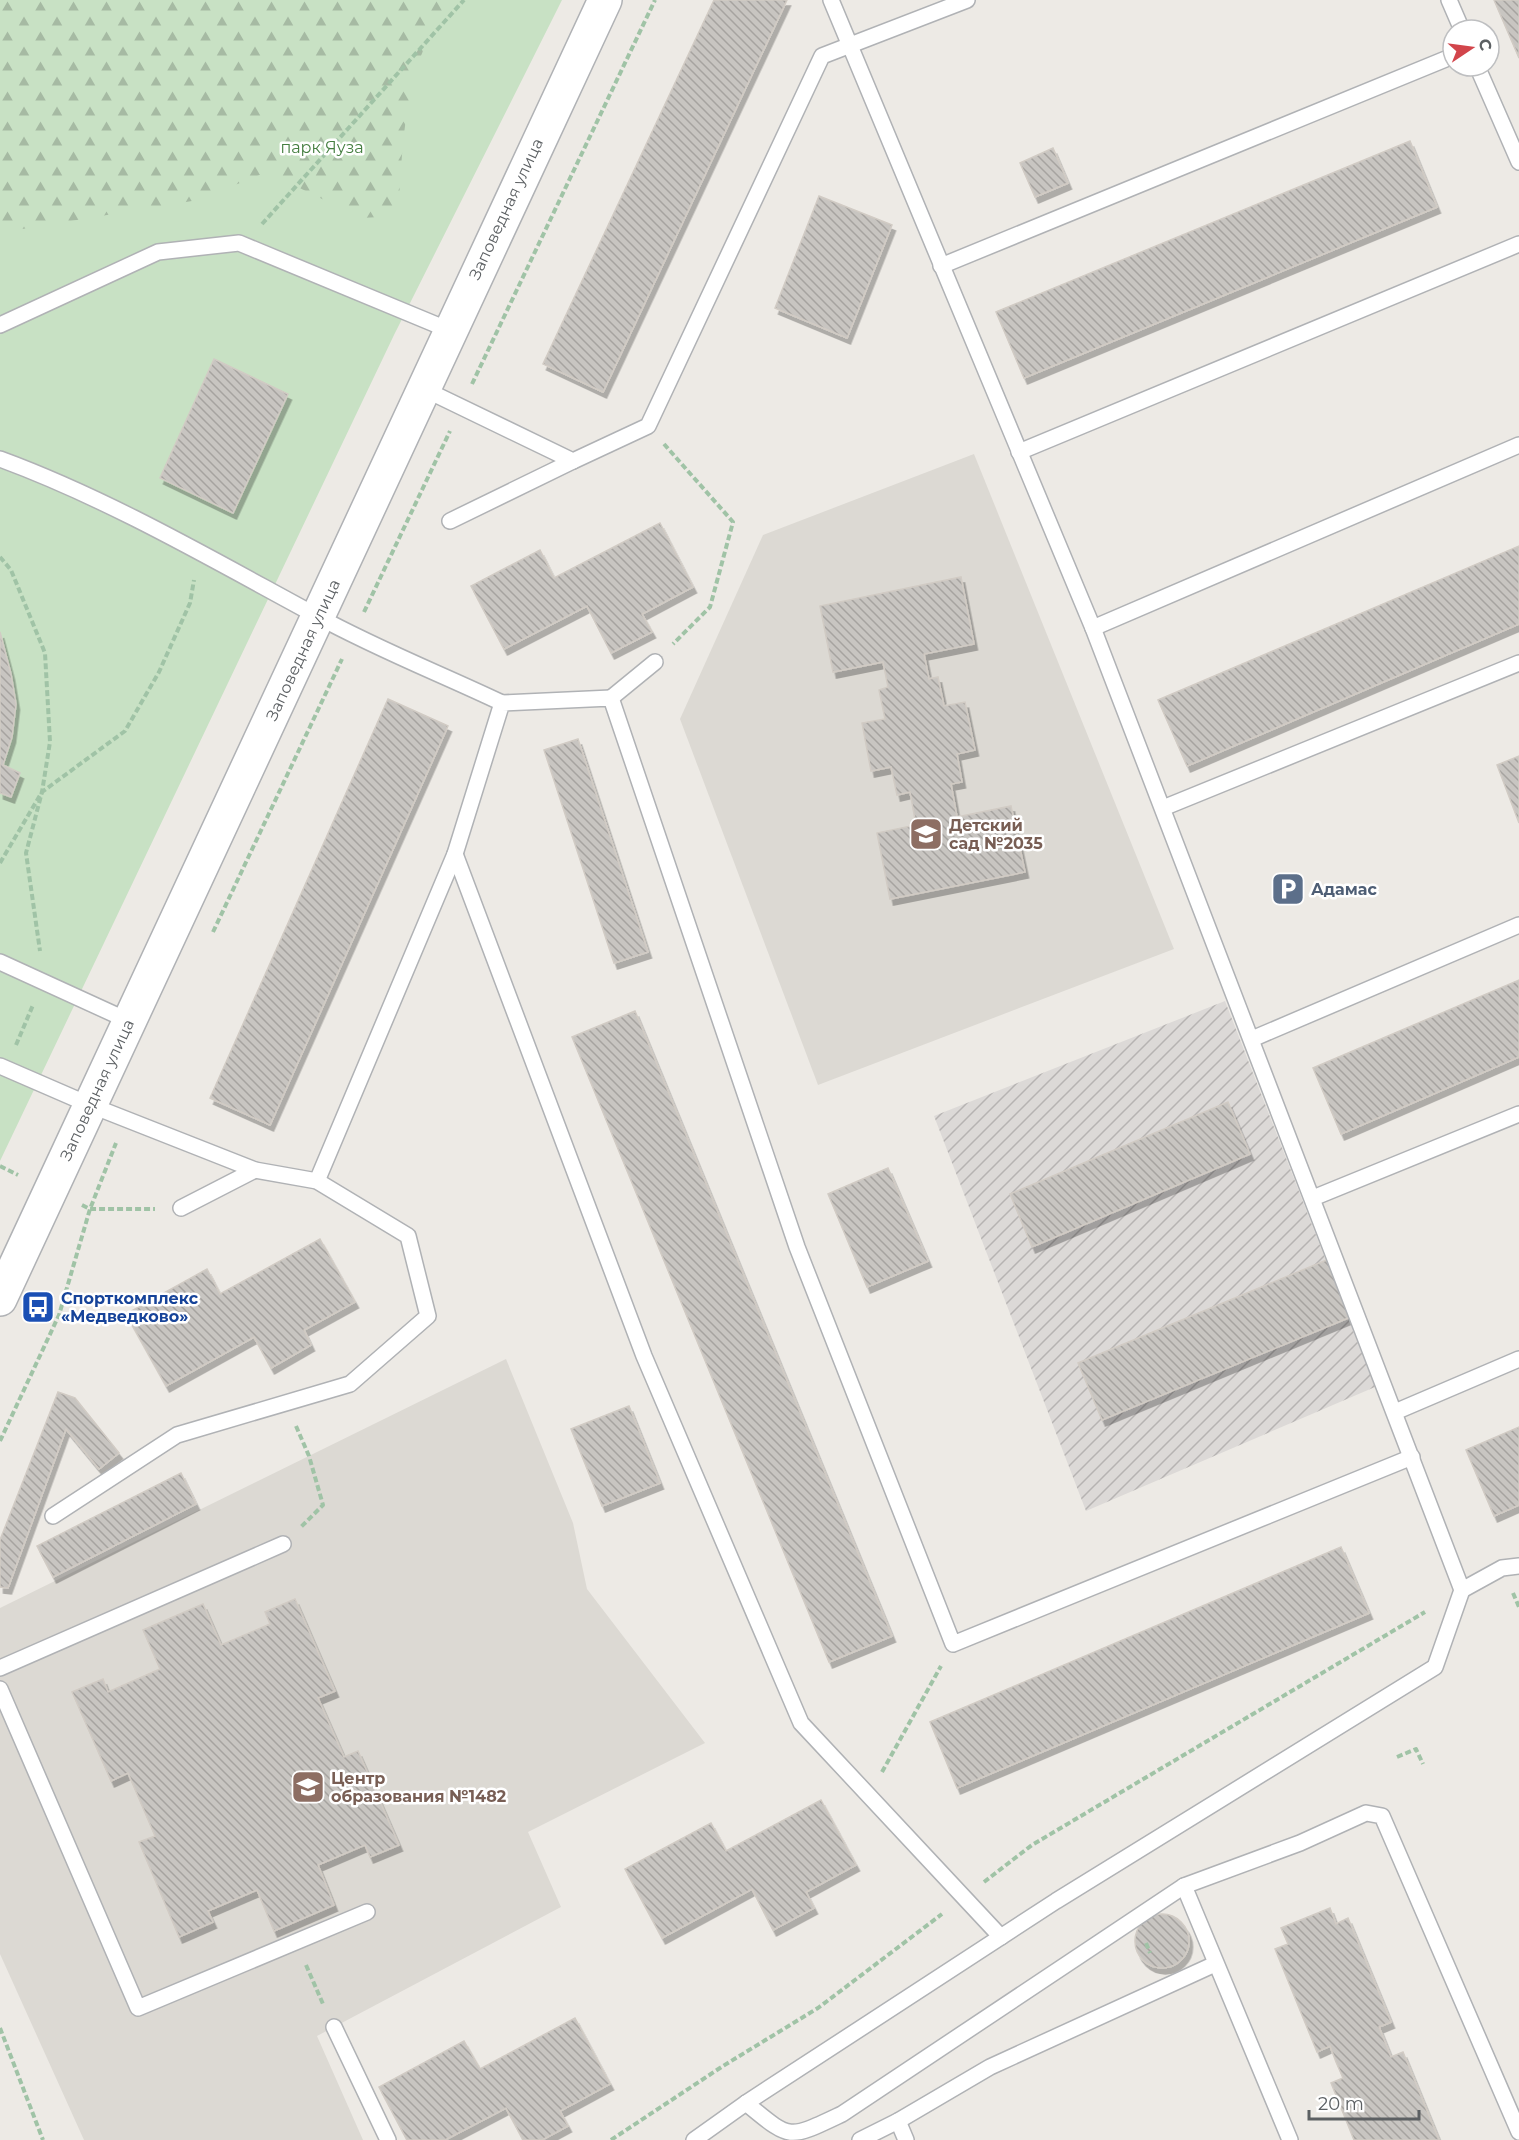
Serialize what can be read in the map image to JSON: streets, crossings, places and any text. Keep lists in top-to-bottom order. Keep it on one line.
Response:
{"streets":{"street":["Заповедная улица"]},"parks":["парк Яуза"],"places":{"school or university":["Детский сад №2035","Центр образования №1482"],"parking":["Адамас"],"bus stop":["Спорткомплекс «Медведково»"]},"scale_bar":"20 m","north":"right"}
